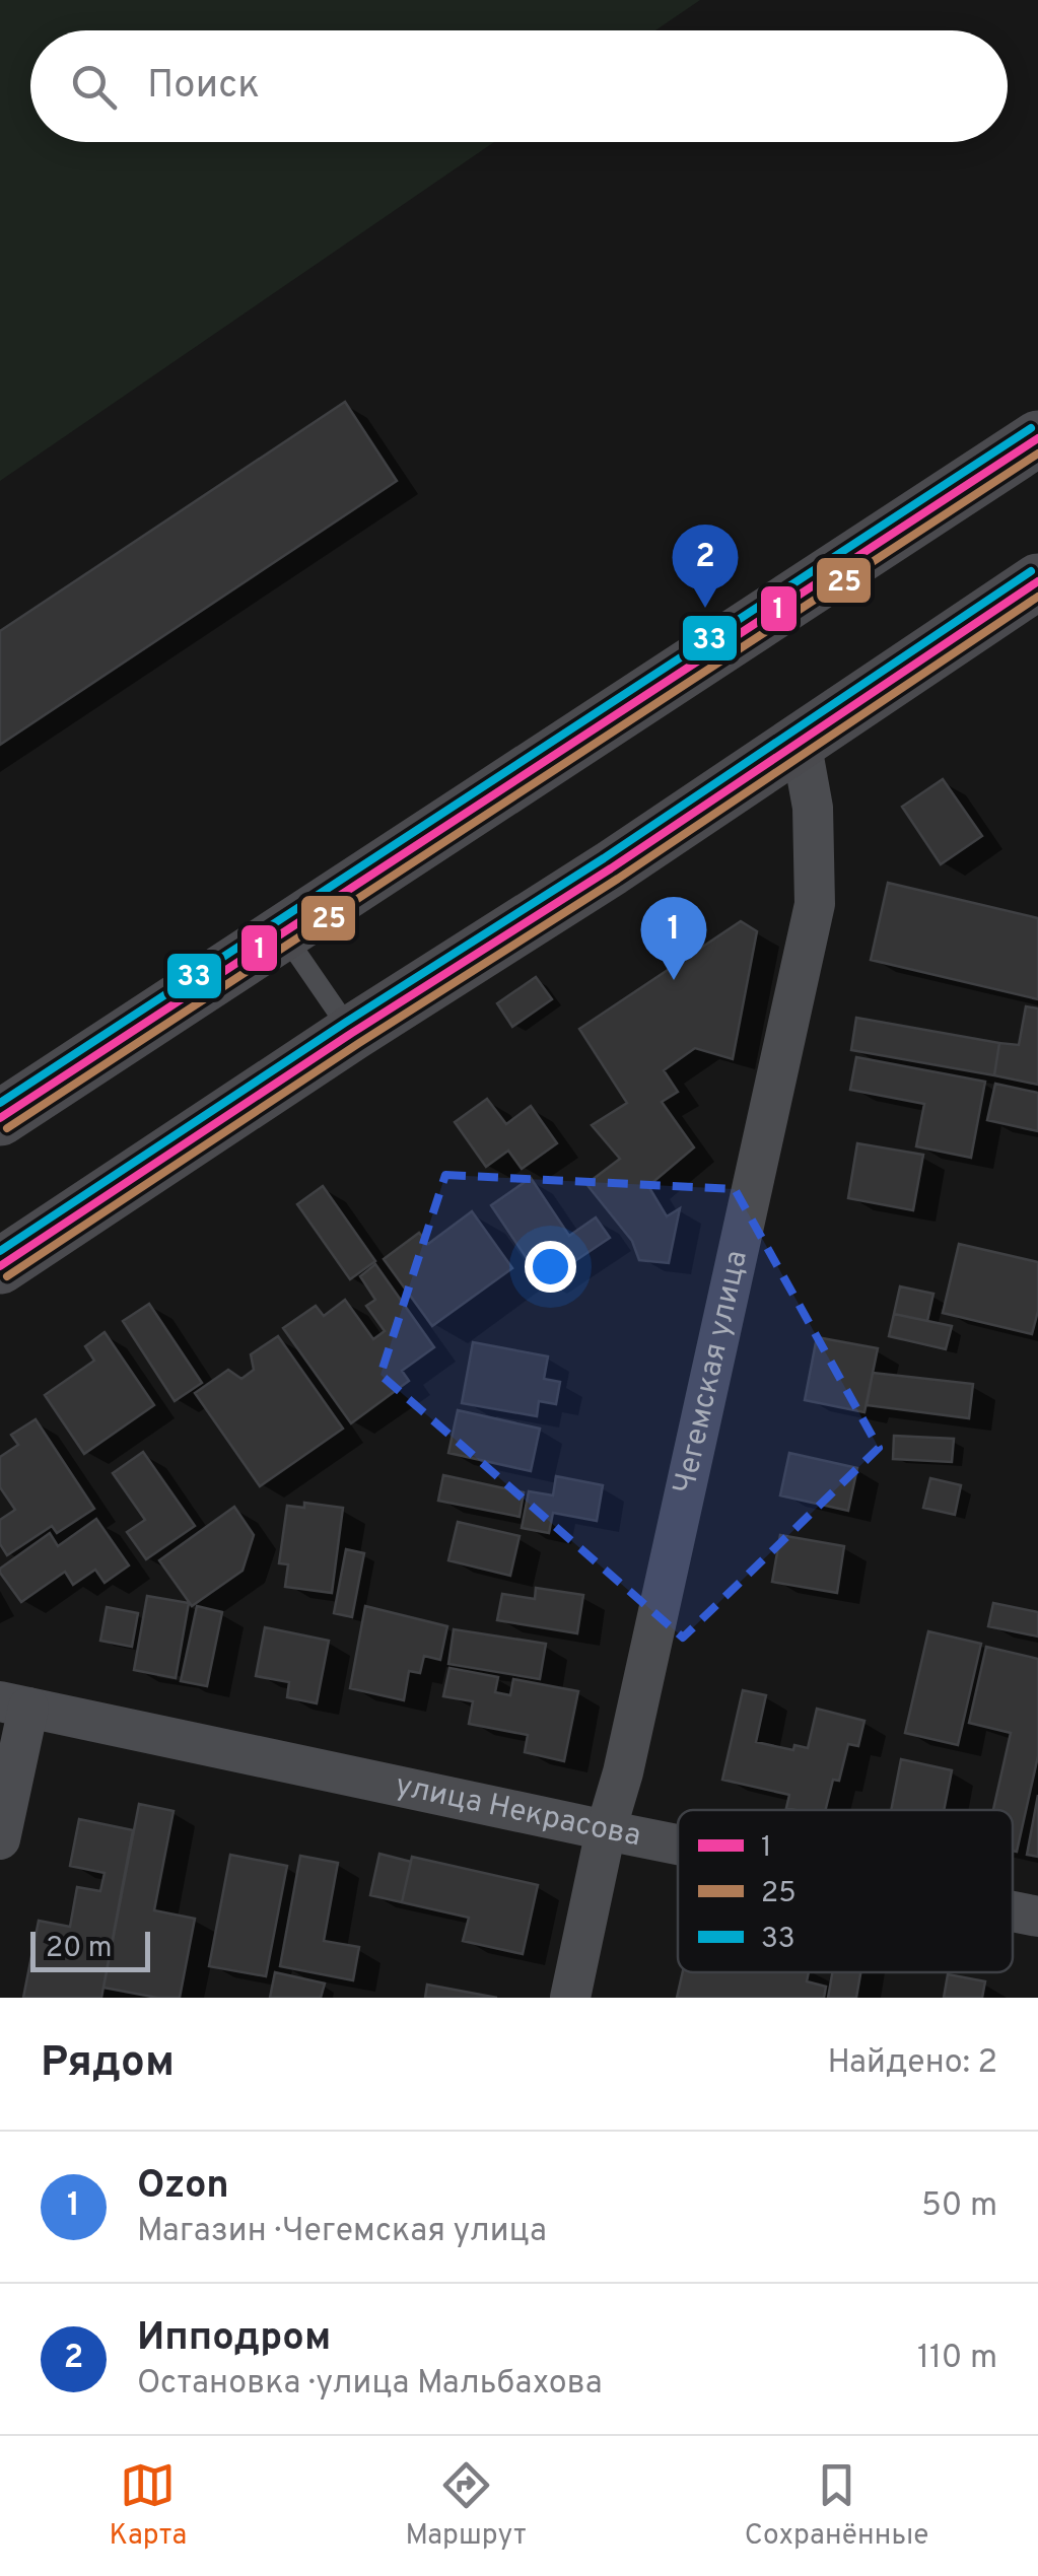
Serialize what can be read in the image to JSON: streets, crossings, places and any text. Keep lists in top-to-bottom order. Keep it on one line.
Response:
{"streets":{"street":["Чегемская улица","улица Некрасова"]},"crossings":[["Чегемская улица","улица Некрасова"]],"lines":["transit line 33","transit line 1","transit line 25"],"legend":["1","25","33"],"scale_bar":"20 m","page":{"search":"Поиск","pins":["2","1"],"scale":"20 m","heading":["Рядом","Найдено: 2"],"list":[{"mark":"1","name":"Ozon","note":"Магазин · Чегемская улица","value":"50 m"},{"mark":"2","name":"Ипподром","note":"Остановка · улица Мальбахова","value":"110 m"}],"nav":["Карта","Маршрут","Сохранённые"]}}
